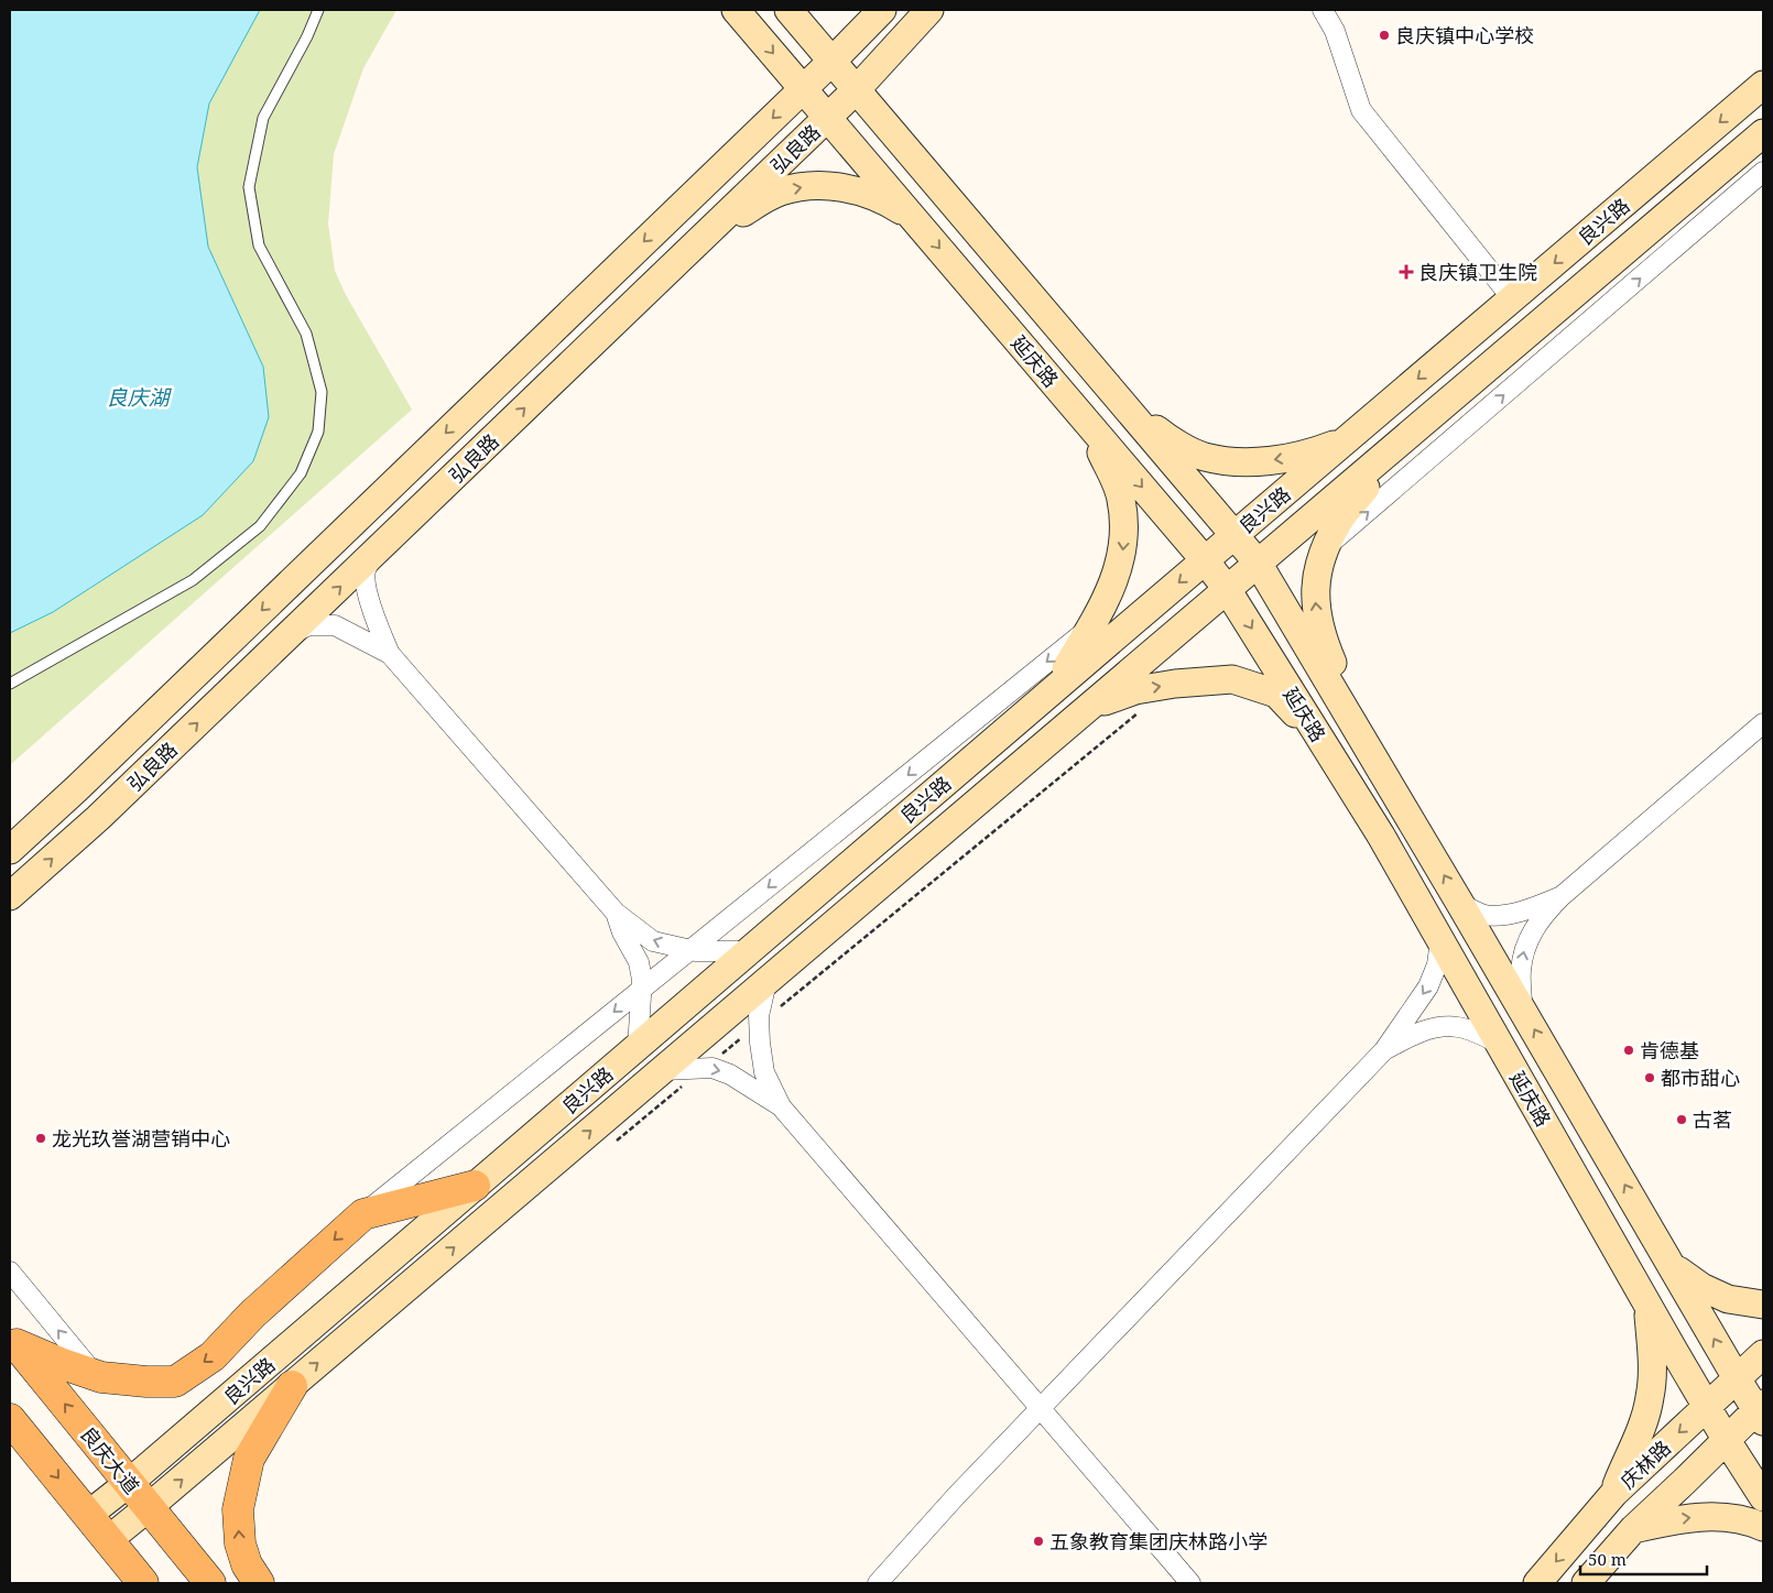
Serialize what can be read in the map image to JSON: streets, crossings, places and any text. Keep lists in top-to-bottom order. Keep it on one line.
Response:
{"streets":{"main road":["良庆大道"],"street":["弘良路","良兴路","延庆路","庆林路"]},"crossings":[["弘良路","延庆路"],["良兴路","延庆路"],["良兴路","良庆大道"],["延庆路","庆林路"]],"water":["良庆湖"],"places":{"other":["良庆镇中心学校","肯德基","都市甜心","古茗","龙光玖誉湖营销中心","五象教育集团庆林路小学"],"health":["良庆镇卫生院"]},"scale_bar":"50 m"}
